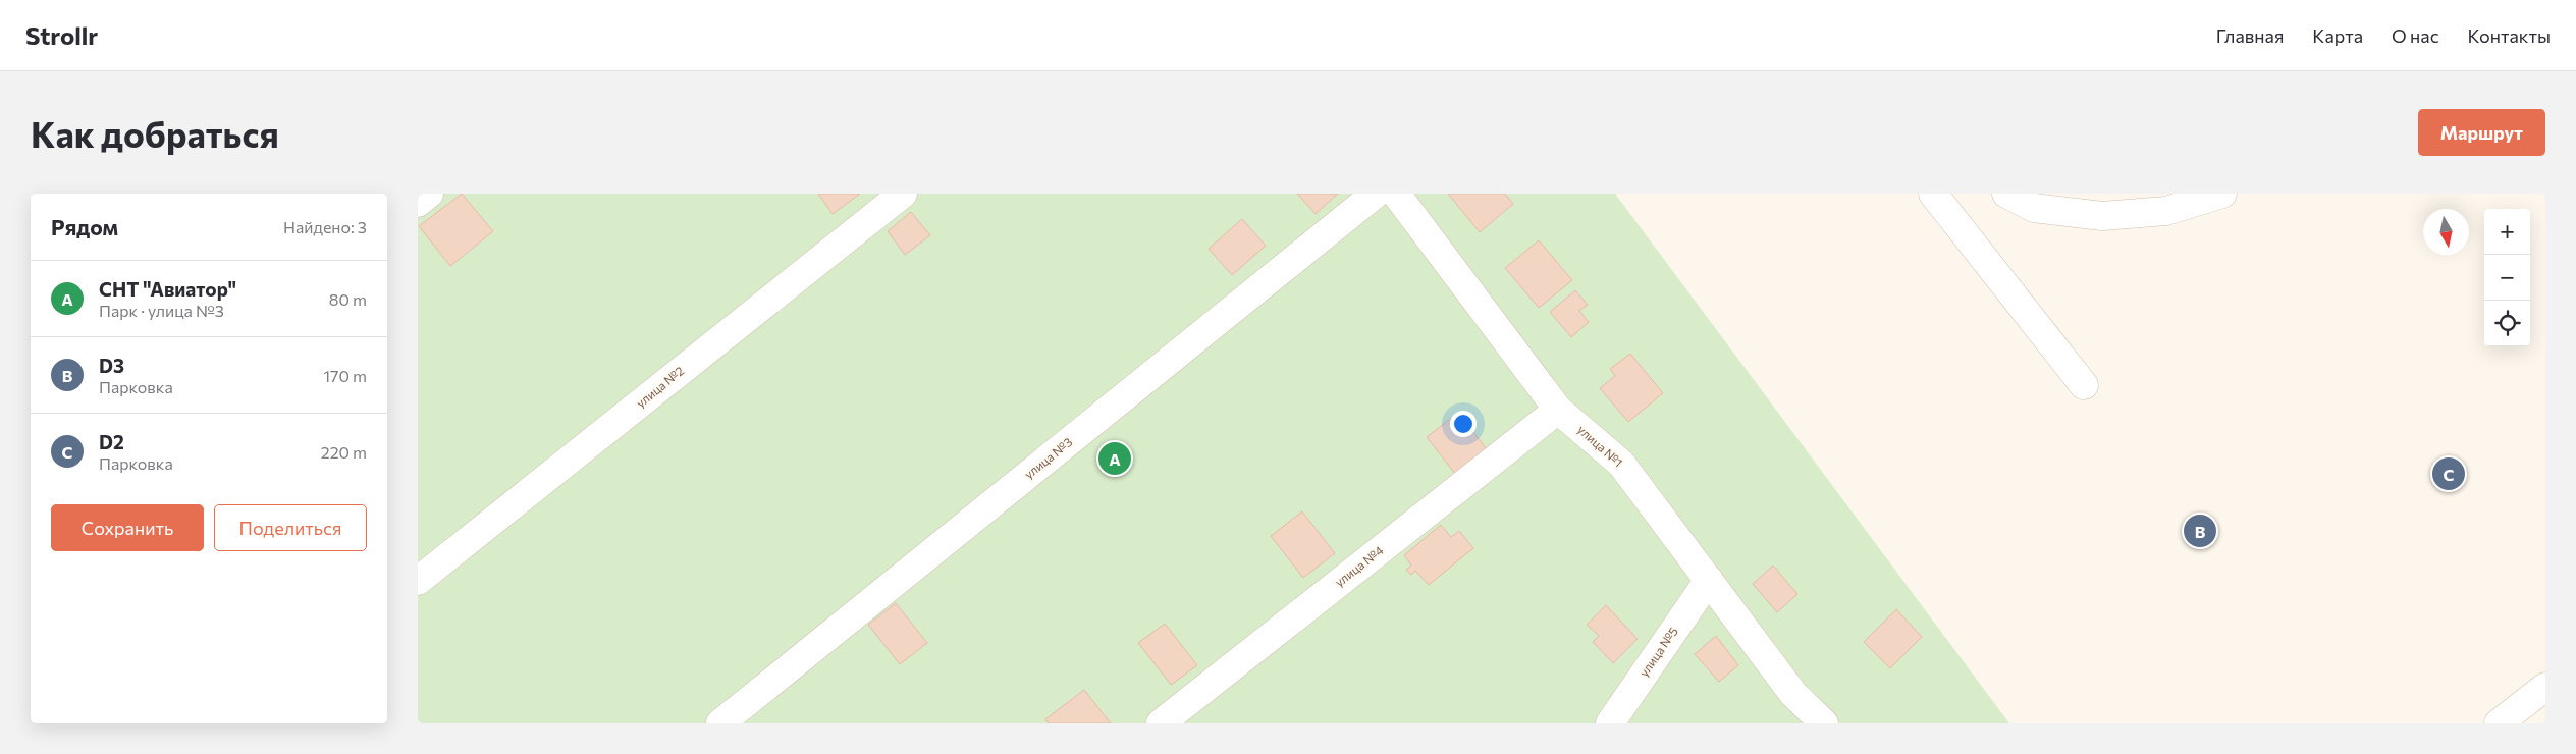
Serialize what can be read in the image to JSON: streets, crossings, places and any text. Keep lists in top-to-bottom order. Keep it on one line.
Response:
{"streets":{"street":["улица №2","улица №1","улица №3","улица №4","улица №5"]},"crossings":[["улица №1","улица №4"],["улица №1","улица №5"]],"north":"bottom","page":{"header":"Strollr","nav":["Главная","Карта","О нас","Контакты"],"buttons":["Маршрут",["Сохранить","Поделиться"]],"title":"Как добраться","heading":["Рядом","Найдено: 3"],"map_buttons":["+","−"],"list":[{"mark":"A","name":"СНТ \"Авиатор\"","note":"Парк · улица №3","value":"80 m"},{"mark":"B","name":"D3","note":"Парковка","value":"170 m"},{"mark":"C","name":"D2","note":"Парковка","value":"220 m"}],"pins":["A","C","B"]}}
